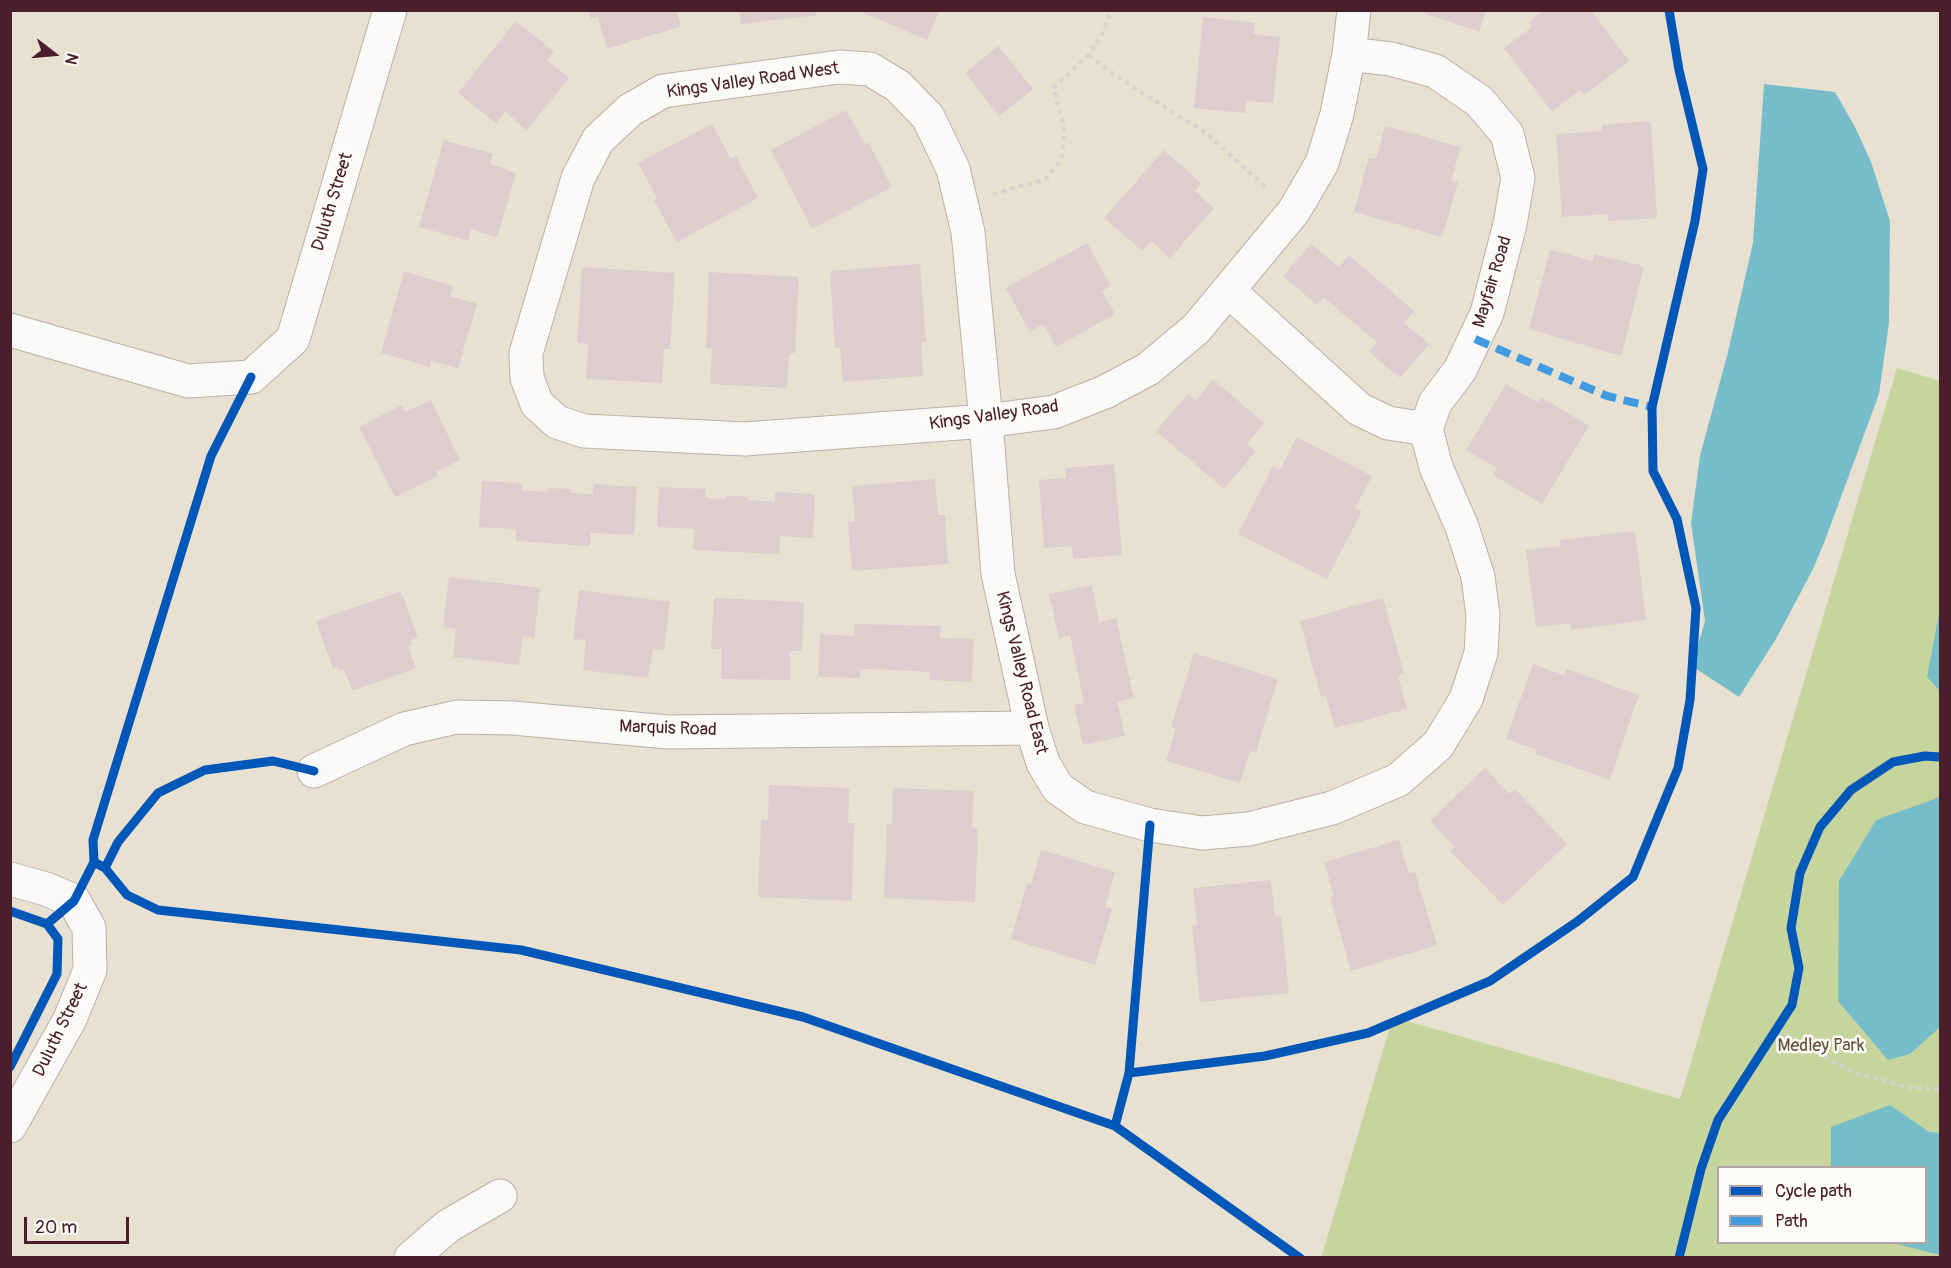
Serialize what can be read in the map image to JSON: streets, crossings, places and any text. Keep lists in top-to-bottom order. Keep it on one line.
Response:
{"streets":{"street":["Kings Valley Road West","Duluth Street","Mayfair Road","Kings Valley Road","Kings Valley Road East","Marquis Road"]},"crossings":[["Kings Valley Road West","Kings Valley Road"],["Kings Valley Road West","Kings Valley Road East"],["Mayfair Road","Kings Valley Road"],["Mayfair Road","Kings Valley Road East"],["Kings Valley Road","Kings Valley Road East"],["Kings Valley Road East","Marquis Road"]],"parks":["Medley Park"],"legend":["Cycle path","Path"],"scale_bar":"20 m","north":"right"}
